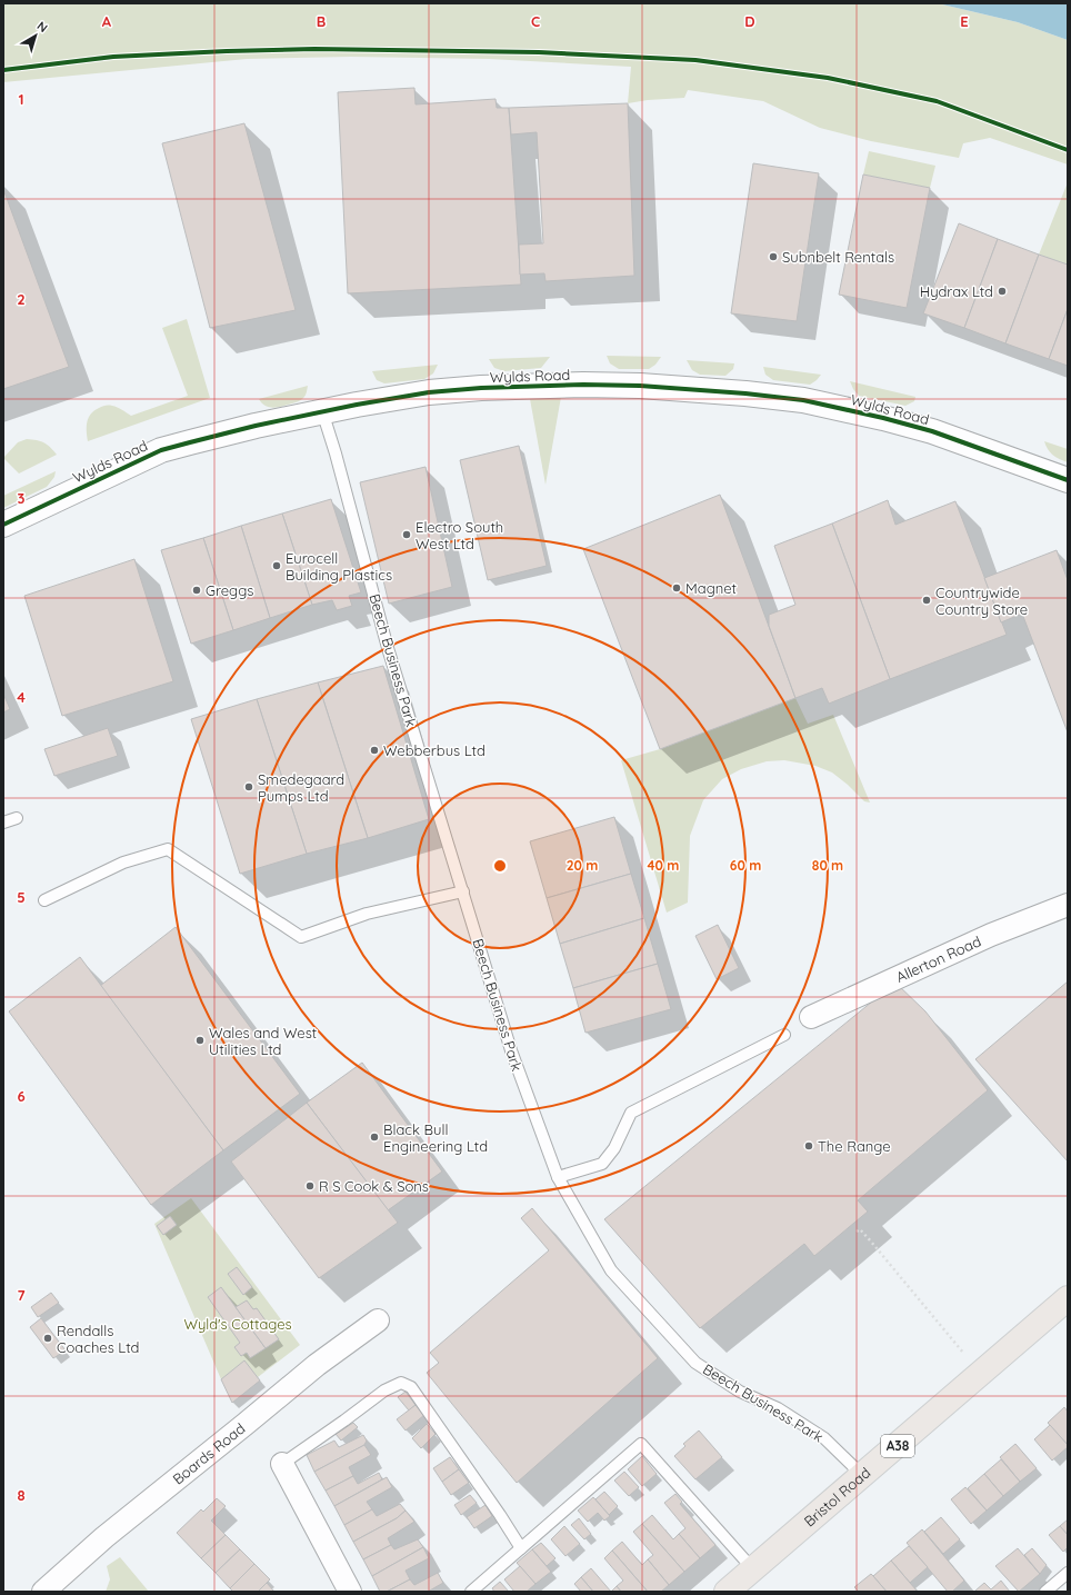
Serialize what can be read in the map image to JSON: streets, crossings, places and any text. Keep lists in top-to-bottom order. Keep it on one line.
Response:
{"streets":{"main road":["A38","Bristol Road"],"street":["Wylds Road","Allerton Road","Boards Road"],"lane":["Beech Business Park"]},"crossings":[["Wylds Road","Beech Business Park"],["Beech Business Park","Bristol Road"]],"parks":["Wyld's Cottages"],"places":["Subnbelt Rentals","Hydrax Ltd","Electro South West Ltd","Eurocell Building Plastics","Magnet","Greggs","Countrywide Country Store","Webberbus Ltd","Smedegaard Pumps Ltd","Wales and West Utilities Ltd","Black Bull Engineering Ltd","The Range","R S Cook & Sons","Rendalls Coaches Ltd"],"north":"top right","grid":{"columns":["A","B","C","D","E"],"rows":["1","2","3","4","5","6","7","8"]},"rings":["20 m","40 m","60 m","80 m"]}
